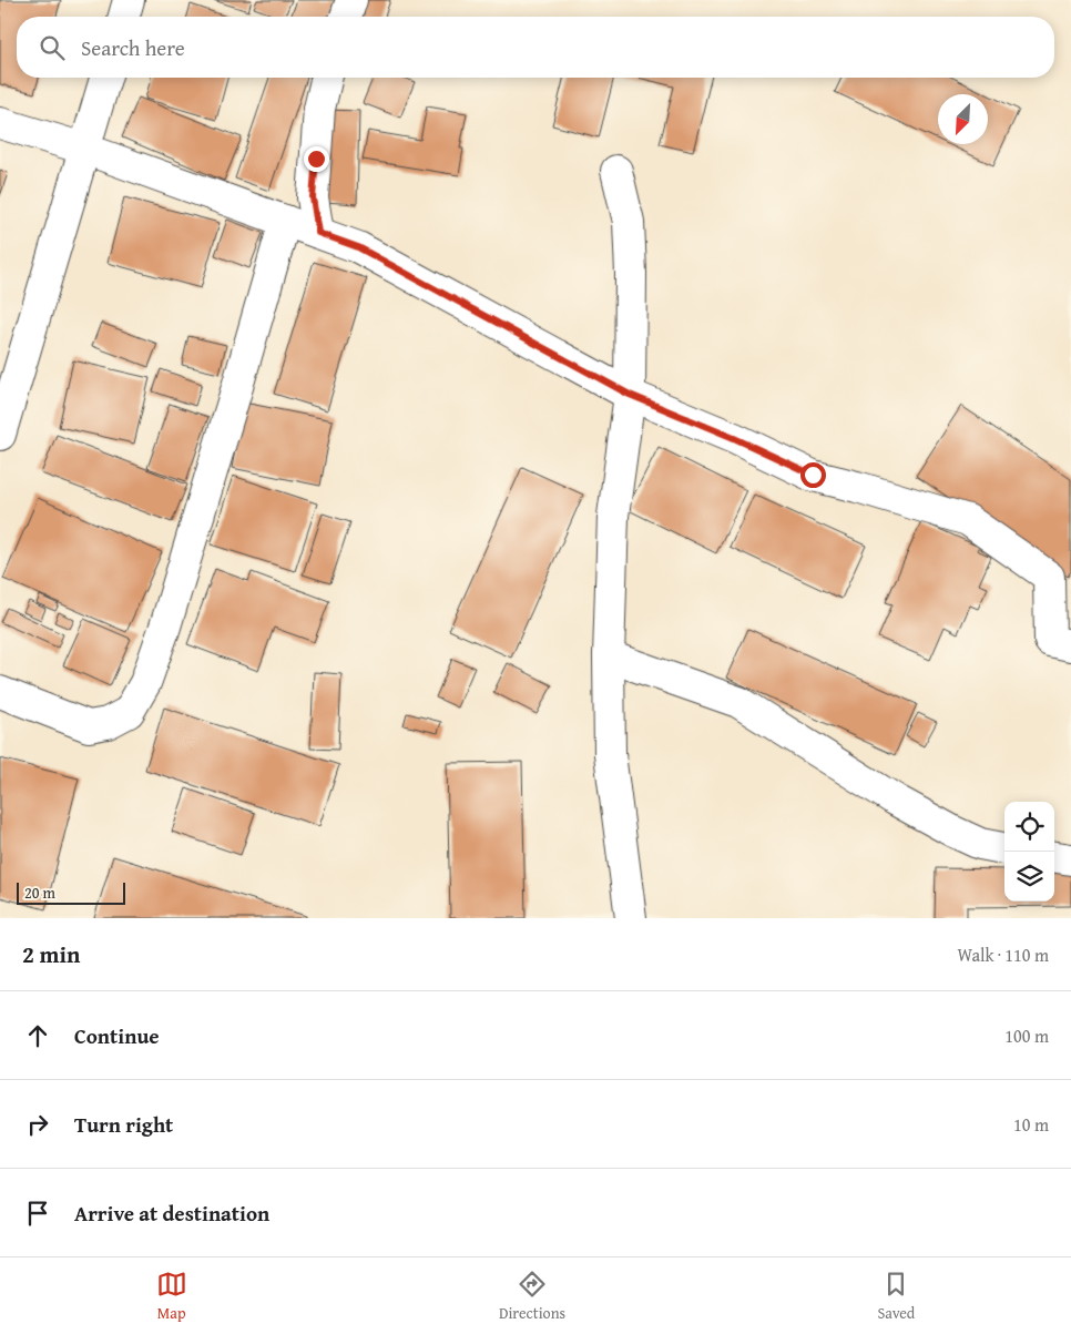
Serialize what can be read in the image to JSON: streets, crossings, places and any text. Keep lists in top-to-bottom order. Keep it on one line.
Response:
{"scale_bar":"20 m","north":"bottom left","page":{"search":"Search here","scale":"20 m","heading":["2 min","Walk · 110 m"],"list":[["Continue","100 m"],["Turn right","10 m"],"Arrive at destination"],"nav":["Map","Directions","Saved"]}}
